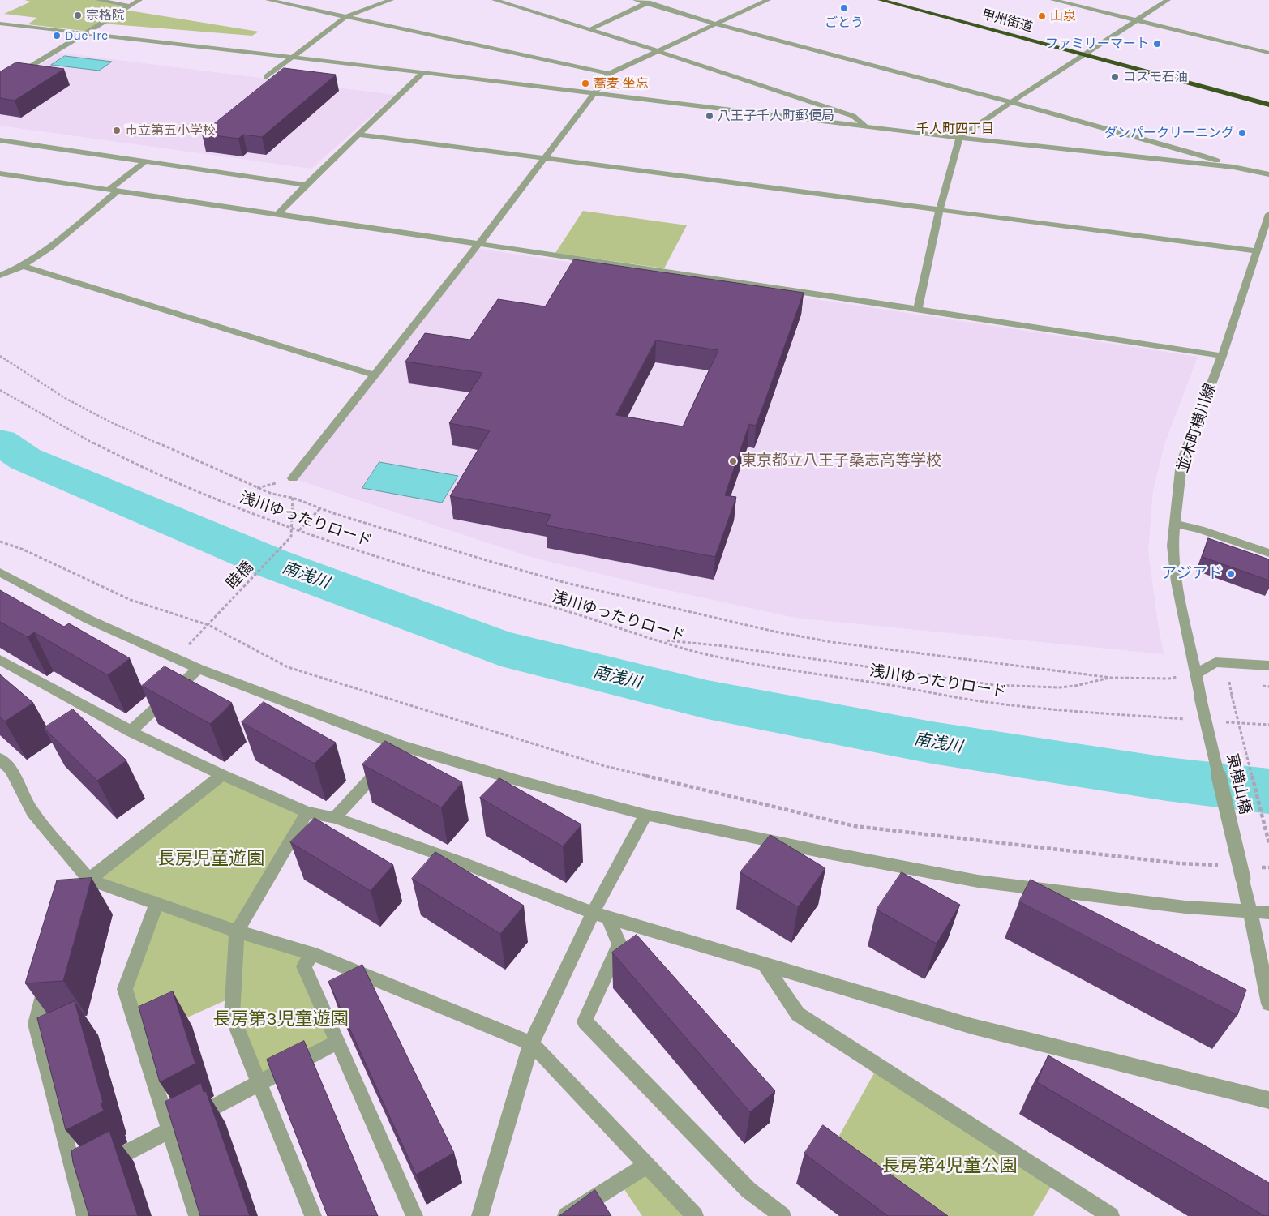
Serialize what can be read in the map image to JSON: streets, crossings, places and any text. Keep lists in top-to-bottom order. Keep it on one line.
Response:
{"streets":{"highway":["甲州街道"],"street":["並木町横川線","東横山橋"],"path":["浅川ゆったりロード","睦橋"]},"crossings":[["並木町横川線","東横山橋"],["浅川ゆったりロード","睦橋"]],"districts":["千人町四丁目"],"water":["南浅川"],"parks":["長房児童遊園","長房第3児童遊園","長房第4児童公園"],"places":["ごとう","宗格院","山泉","Due Tre","ファミリーマート","コスモ石油","蕎麦 坐忘","八王子千人町郵便局","市立第五小学校","ダンパークリーニング","東京都立八王子桑志高等学校","アジアド"]}
